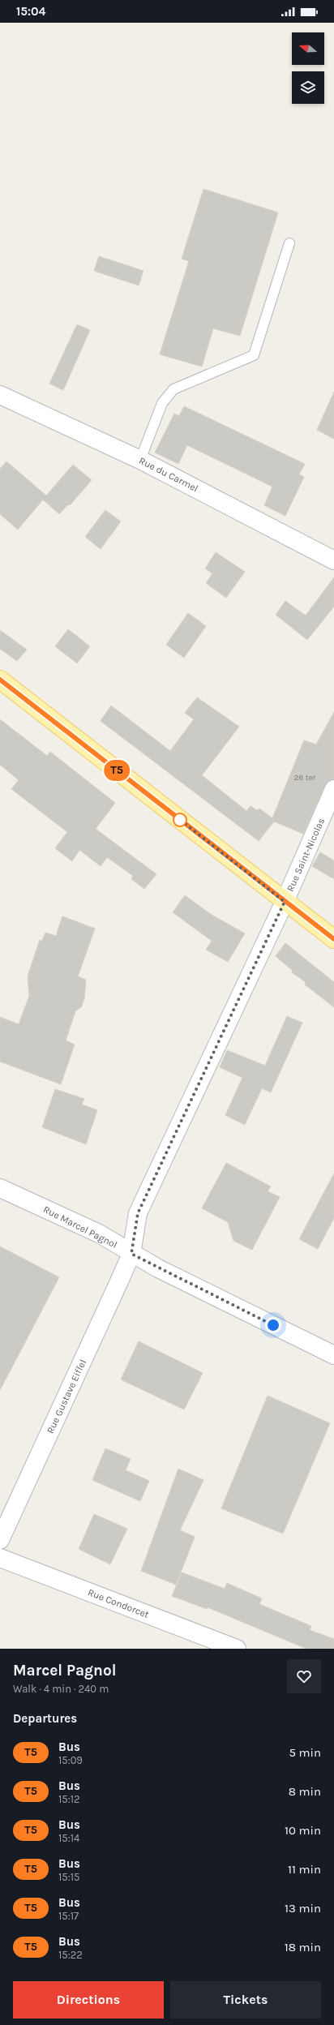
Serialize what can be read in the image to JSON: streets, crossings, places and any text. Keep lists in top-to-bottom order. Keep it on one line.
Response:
{"streets":{"street":["Rue du Carmel","Rue Saint-Nicolas","Rue Marcel Pagnol","Rue Gustave Eiffel","Rue Condorcet"]},"crossings":[["Rue Saint-Nicolas","Rue Marcel Pagnol"],["Rue Saint-Nicolas","Rue Gustave Eiffel"],["Rue Marcel Pagnol","Rue Gustave Eiffel"]],"lines":["bus line T5"],"house_numbers":["26 ter"],"north":"left","page":{"status":"15:04","on_map":"T5","heading":[["Marcel Pagnol","Walk · 4 min · 240 m"],"Departures"],"list":[{"mark":"T5","name":"Bus","note":"15:09","value":"5 min"},{"mark":"T5","name":"Bus","note":"15:12","value":"8 min"},{"mark":"T5","name":"Bus","note":"15:14","value":"10 min"},{"mark":"T5","name":"Bus","note":"15:15","value":"11 min"},{"mark":"T5","name":"Bus","note":"15:17","value":"13 min"},{"mark":"T5","name":"Bus","note":"15:22","value":"18 min"}],"buttons":["Directions","Tickets"]}}
